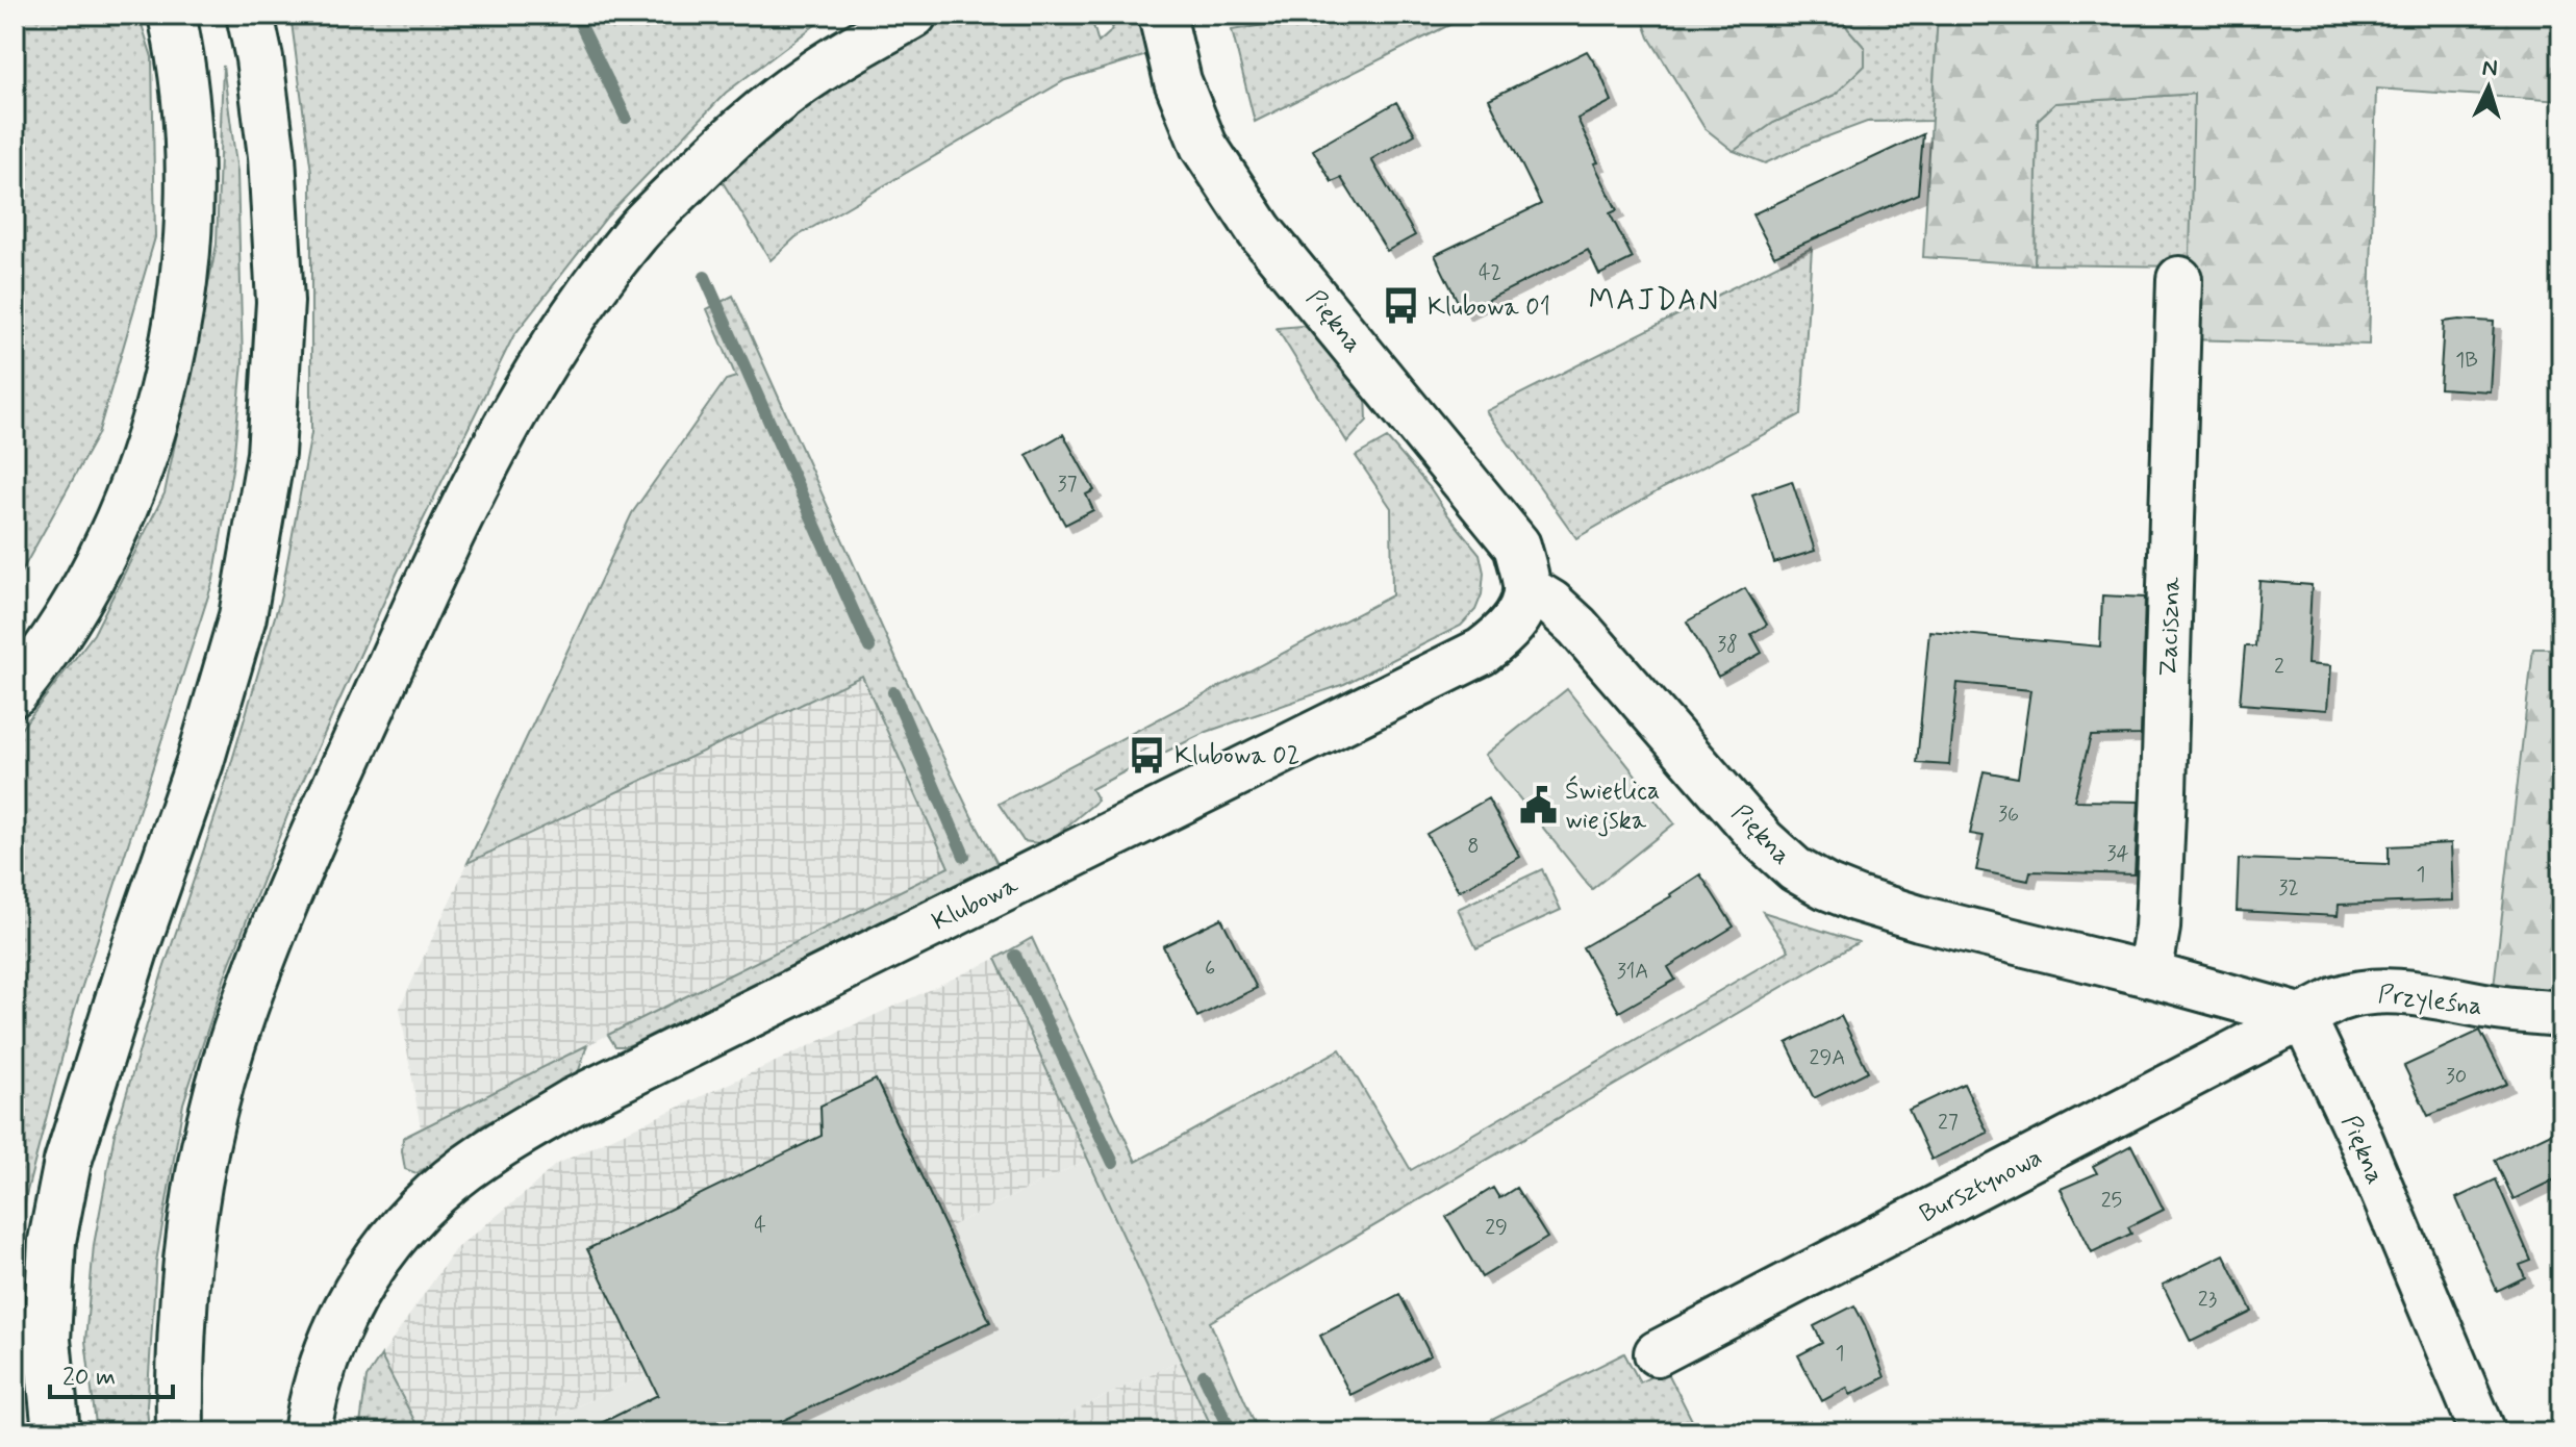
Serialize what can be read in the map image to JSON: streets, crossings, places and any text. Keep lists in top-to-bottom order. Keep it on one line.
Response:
{"streets":{"main road":["Piękna","Klubowa"],"street":["Zaciszna","Przyleśna","Bursztynowa"]},"crossings":[["Piękna","Zaciszna"],["Piękna","Klubowa"],["Piękna","Przyleśna"],["Piękna","Bursztynowa"],["Przyleśna","Bursztynowa"]],"districts":["MAJDAN"],"places":{"bus stop":["Klubowa 01","Klubowa 02"],"public building":["Świetlica wiejska"]},"house_numbers":["42","1B","37","38","2","36","8","34","1","32","6","31A","29A","30","27","25","4","29","23","1"],"scale_bar":"20 m","north":"top"}
